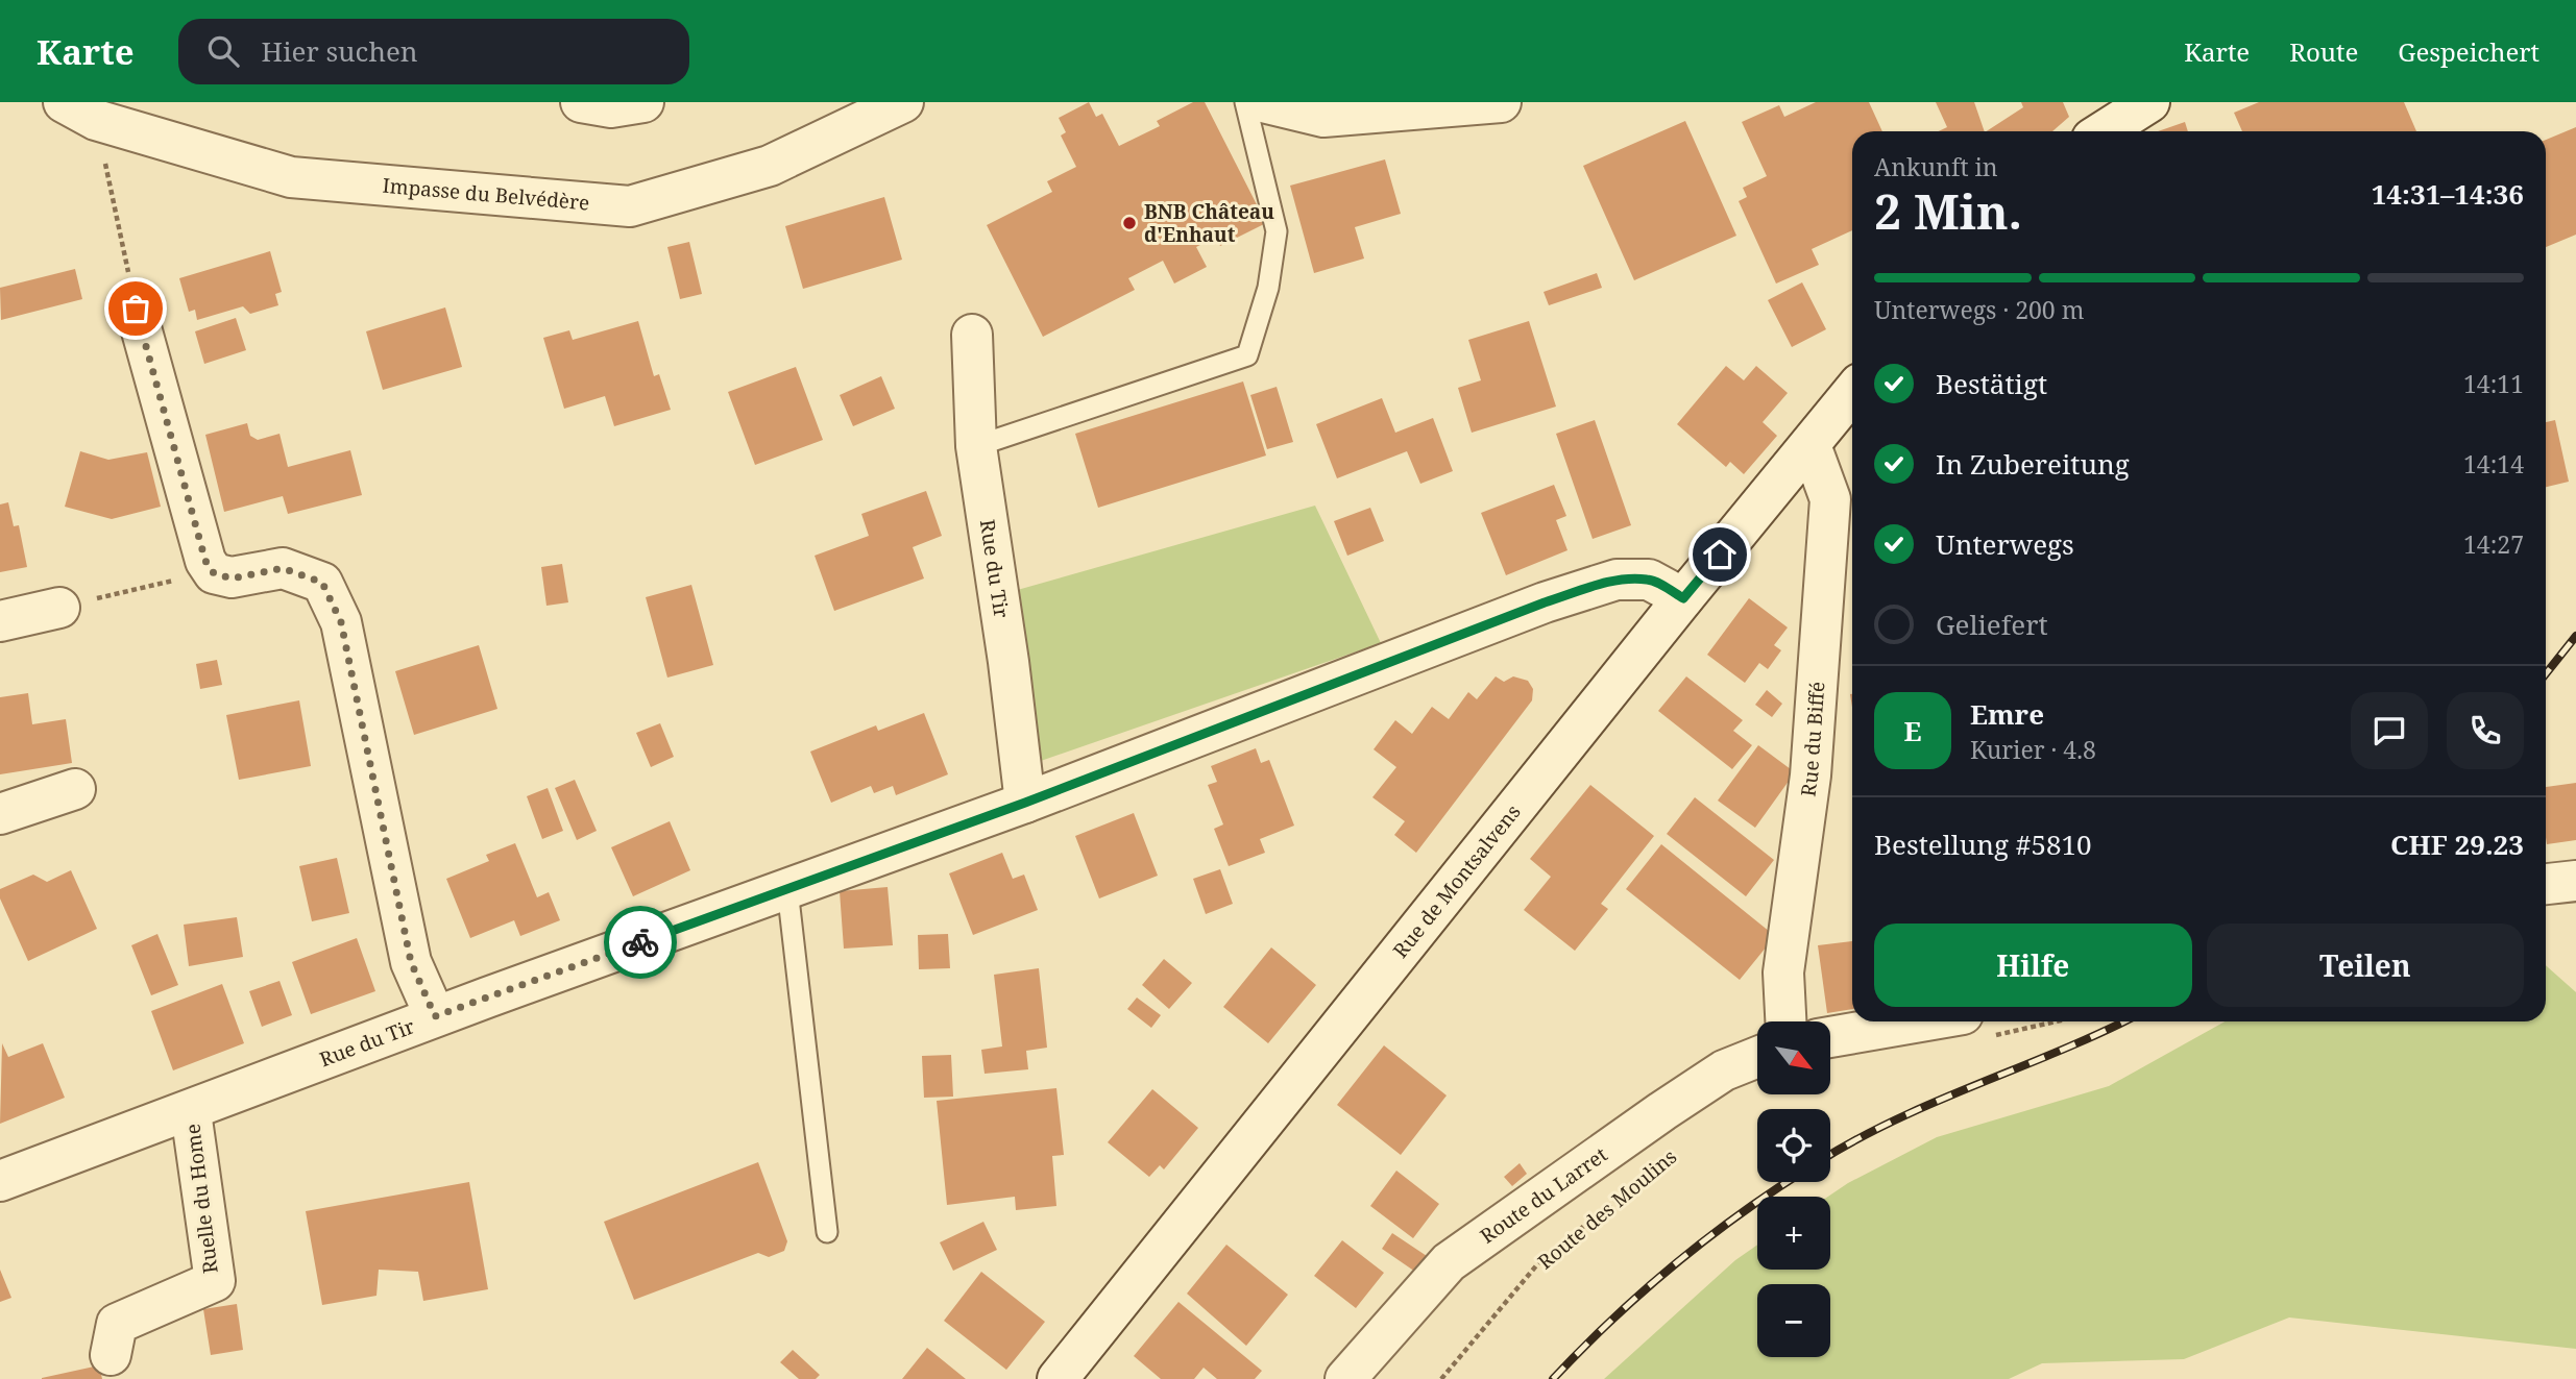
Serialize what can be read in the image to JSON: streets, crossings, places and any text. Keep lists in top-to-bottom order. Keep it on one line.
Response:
{"streets":{"street":["Impasse du Belvédère","Rue du Tir","Rue du Biffé","Rue de Montsalvens","Route du Larret","Ruelle du Home"],"path":["Route des Moulins"]},"crossings":[["Rue du Tir","Rue de Montsalvens"],["Rue du Tir","Ruelle du Home"],["Rue du Biffé","Rue de Montsalvens"]],"places":["BNB Château d'Enhaut"],"north":"bottom right","page":{"header":"Karte","search":"Hier suchen","nav":["Karte","Route","Gespeichert"],"heading":["2 Min.","Ankunft in","14:31–14:36"],"panel":["Emre","Kurier · 4.8","Bestellung #5810","CHF 29.23"],"bar":"Unterwegs · 200 m","list":[["Bestätigt","14:11"],["In Zubereitung","14:14"],["Unterwegs","14:27"],"Geliefert"],"round":"E","buttons":["Hilfe","Teilen"],"map_buttons":["+","−"]}}
